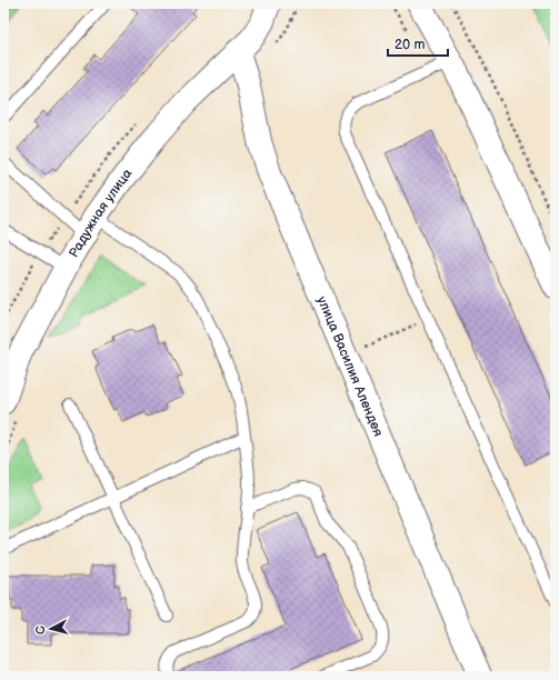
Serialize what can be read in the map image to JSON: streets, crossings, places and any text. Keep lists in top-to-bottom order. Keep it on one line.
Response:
{"streets":{"street":["Радужная улица","улица Василия Алендея"]},"crossings":[["Радужная улица","улица Василия Алендея"]],"scale_bar":"20 m","north":"left"}
